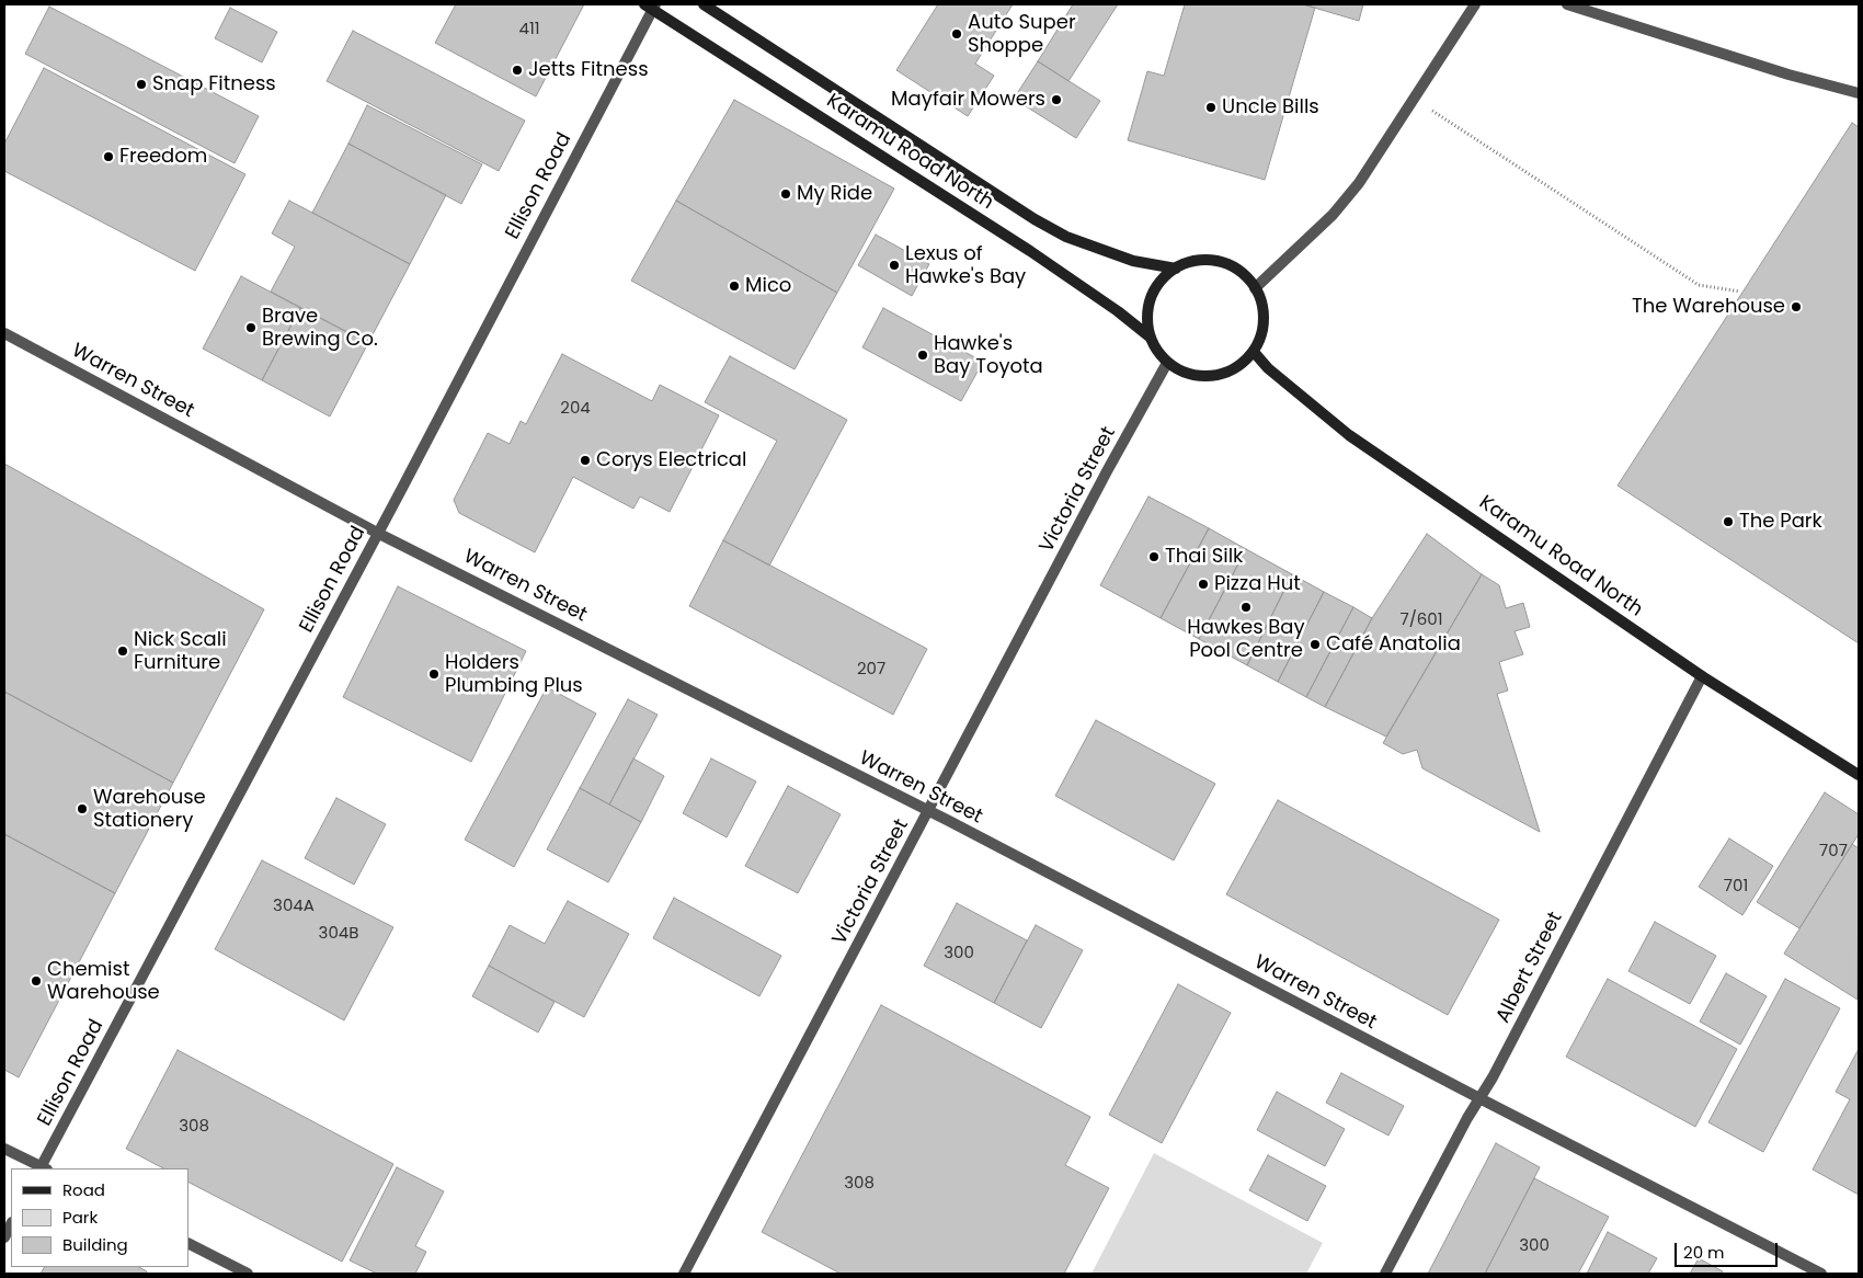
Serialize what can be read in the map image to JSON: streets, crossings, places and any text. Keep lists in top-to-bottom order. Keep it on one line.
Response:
{"streets":{"main road":["Karamu Road North"],"street":["Ellison Road","Warren Street","Victoria Street","Albert Street"]},"crossings":[["Karamu Road North","Ellison Road"],["Karamu Road North","Victoria Street"],["Karamu Road North","Albert Street"],["Ellison Road","Warren Street"],["Warren Street","Victoria Street"],["Warren Street","Albert Street"]],"places":["Auto Super Shoppe","Jetts Fitness","Snap Fitness","Mayfair Mowers","Uncle Bills","Freedom","My Ride","Lexus of Hawke's Bay","Mico","The Warehouse","Brave Brewing Co.","Hawke's Bay Toyota","Corys Electrical","The Park","Thai Silk","Pizza Hut","Hawkes Bay Pool Centre","Café Anatolia","Nick Scali Furniture","Holders Plumbing Plus","Warehouse Stationery","Chemist Warehouse"],"house_numbers":["411","204","7/601","207","707","701","304A","304B","300","308","308","300"],"legend":["Road","Park","Building"],"scale_bar":"20 m"}
